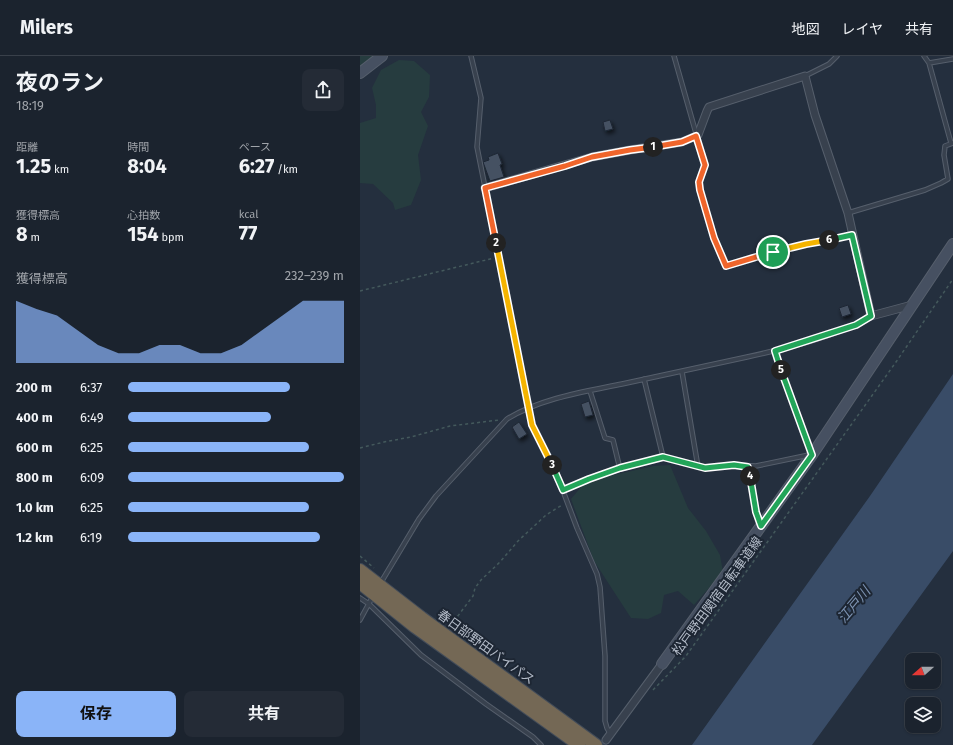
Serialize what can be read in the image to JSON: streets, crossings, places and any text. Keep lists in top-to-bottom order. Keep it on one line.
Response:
{"streets":{"highway":["春日部野田バイパス"],"path":["松戸野田関宿自転車道線"]},"water":["江戸川"],"north":"left","page":{"header":"Milers","nav":["地図","レイヤ","共有"],"heading":["夜のラン","18:19"],"stats":[["距離","1.25 km"],["時間","8:04"],["ペース","6:27 /km"],["獲得標高","8 m"],["心拍数","154 bpm"],["kcal","77"]],"pins":["1","6","2","5","3","4"],"chart":["獲得標高","232–239 m"],"list":[{"name":"200 m","note":"6:37"},{"name":"400 m","note":"6:49"},{"name":"600 m","note":"6:25"},{"name":"800 m","note":"6:09"},{"name":"1.0 km","note":"6:25"},{"name":"1.2 km","note":"6:19"}],"buttons":["保存","共有"]}}
